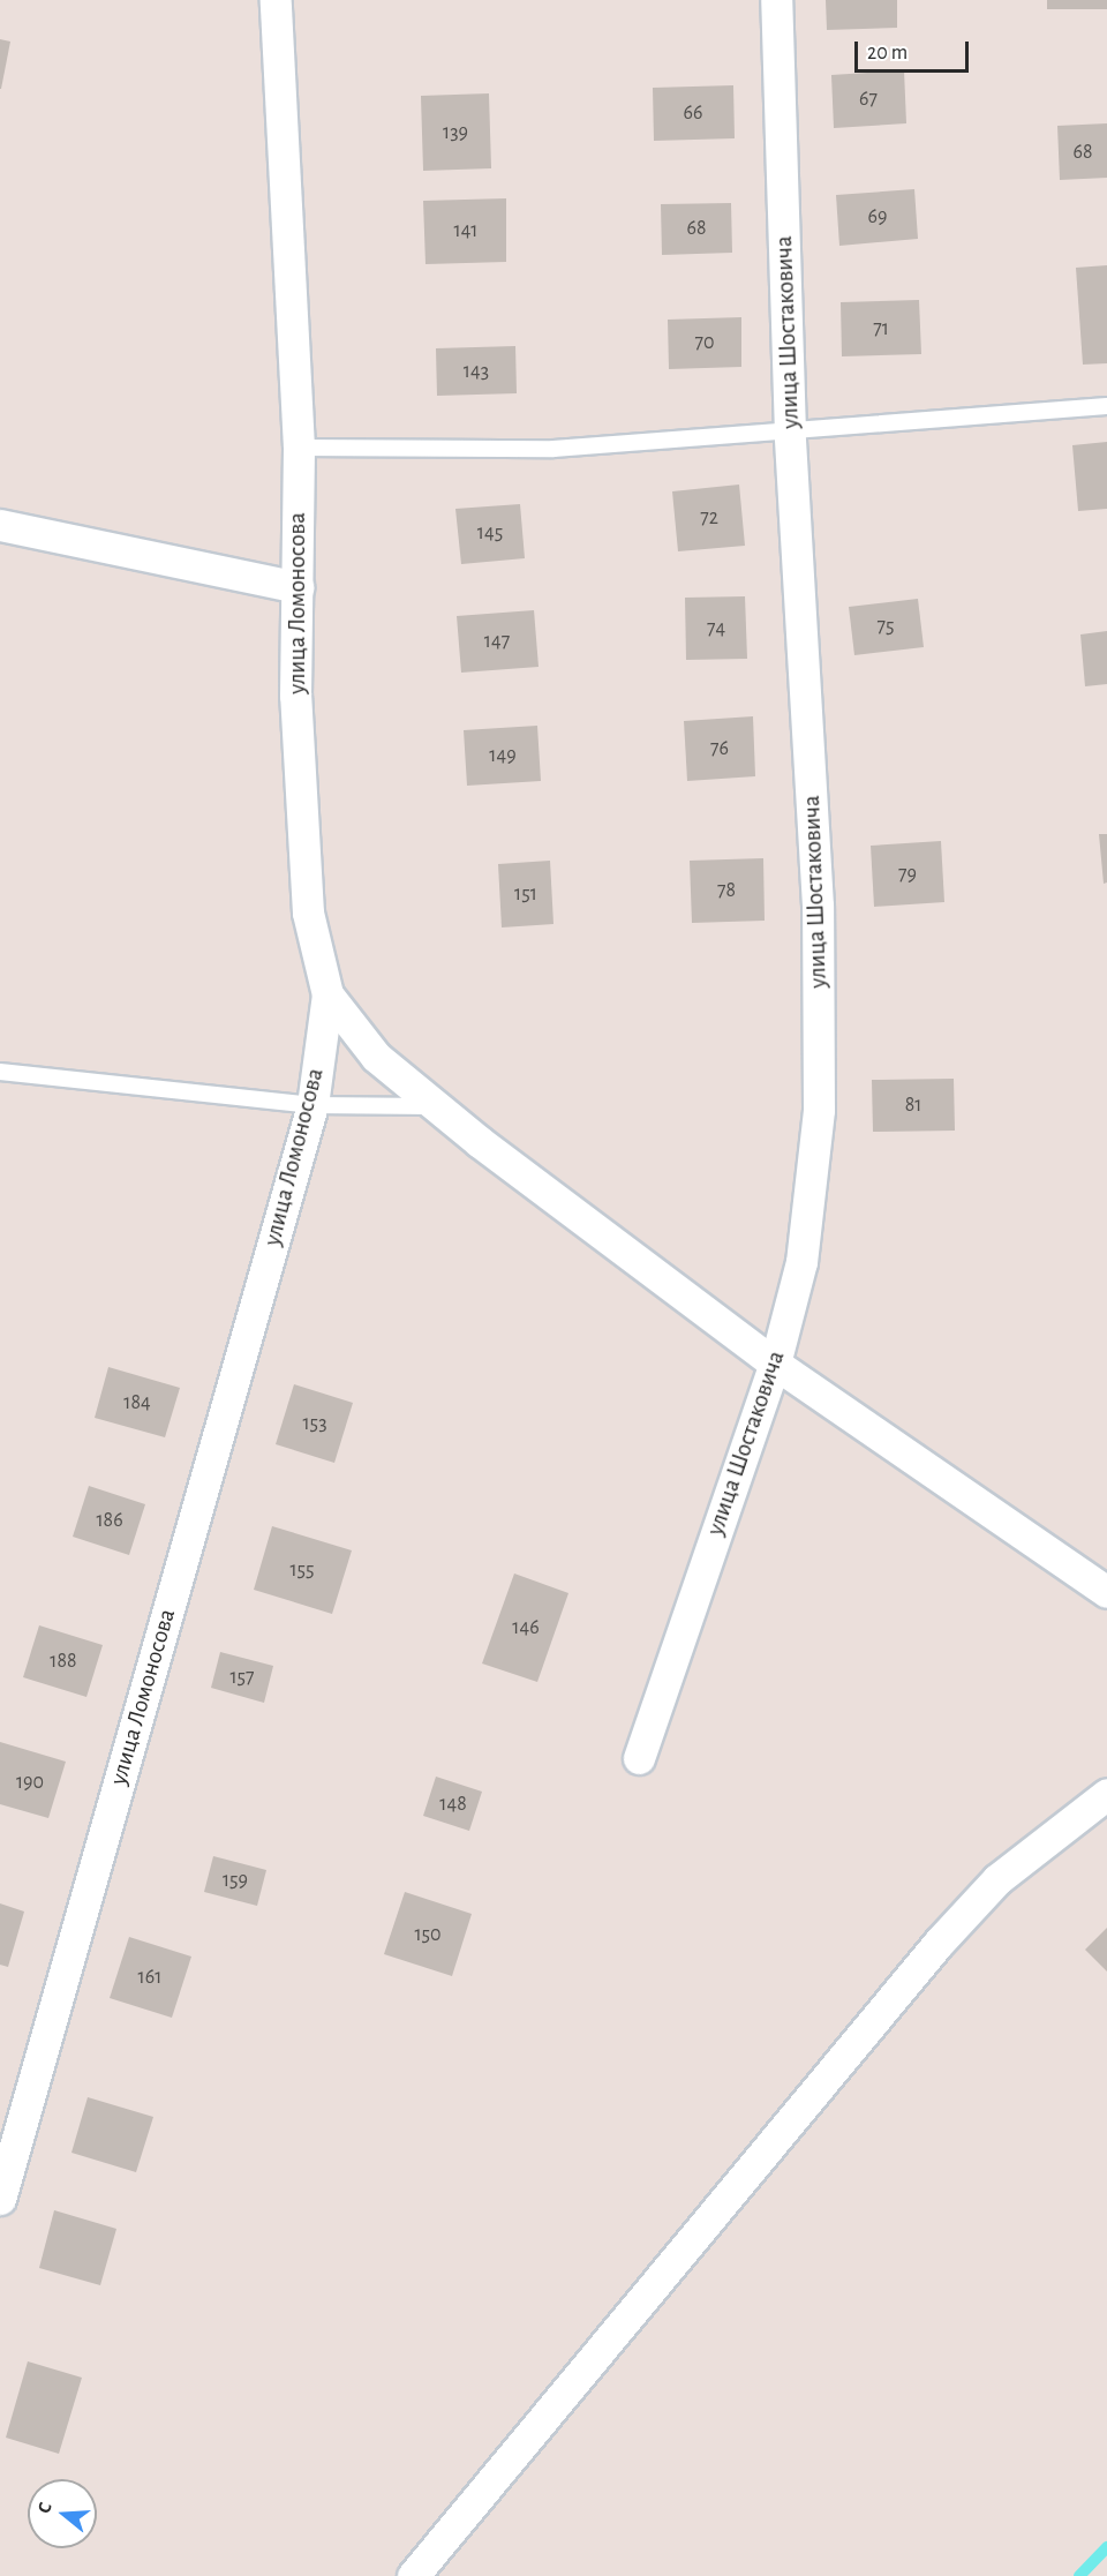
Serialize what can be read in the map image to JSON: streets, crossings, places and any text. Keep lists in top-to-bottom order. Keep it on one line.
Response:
{"streets":{"street":["улица Шостаковича","улица Ломоносова"]},"house_numbers":["67","66","139","68","69","68","141","71","70","143","72","145","75","74","147","76","149","79","78","151","81","184","153","186","155","146","188","157","190","148","159","150","161"],"scale_bar":"20 m","north":"left"}
